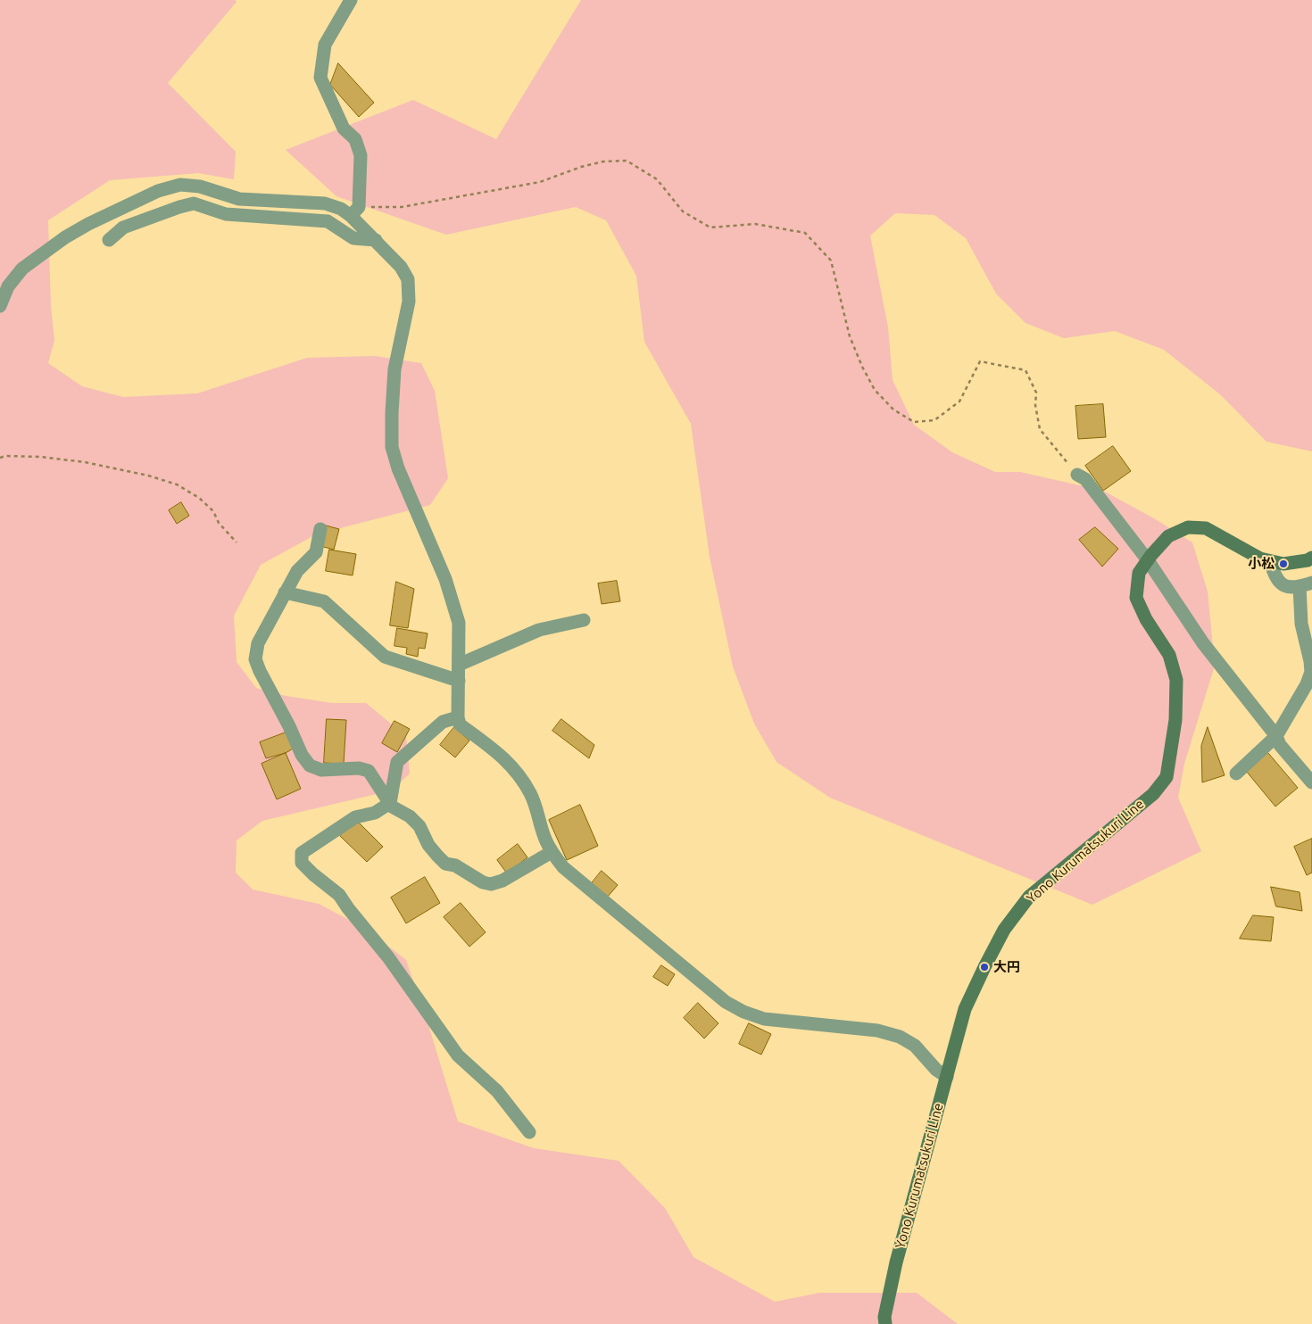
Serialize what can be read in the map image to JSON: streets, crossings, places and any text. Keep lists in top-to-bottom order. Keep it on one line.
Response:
{"streets":{"main road":["Yono Kurumatsukuri Line"]},"places":["小松","大円"]}
